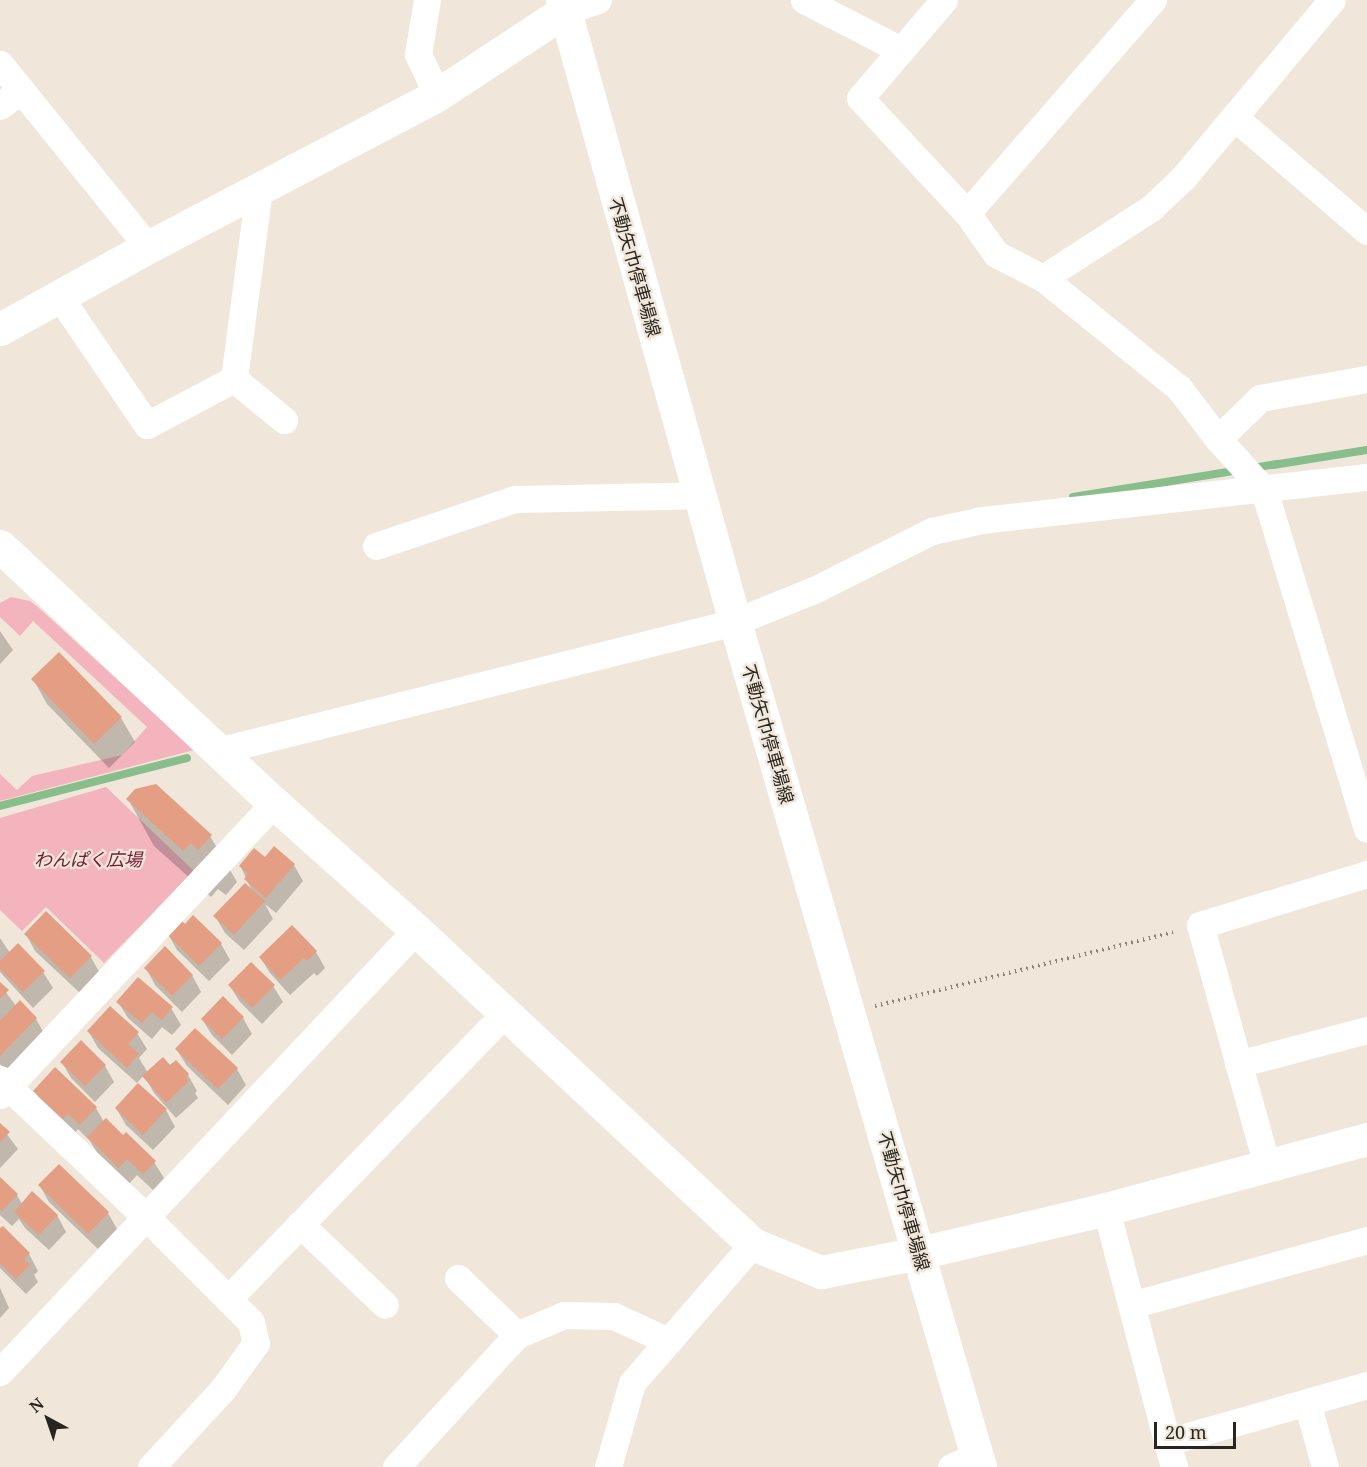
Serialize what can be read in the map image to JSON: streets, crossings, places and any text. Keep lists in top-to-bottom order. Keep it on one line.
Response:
{"streets":{"street":["不動矢巾停車場線"]},"parks":["わんぱく広場"],"scale_bar":"20 m","north":"top left"}
